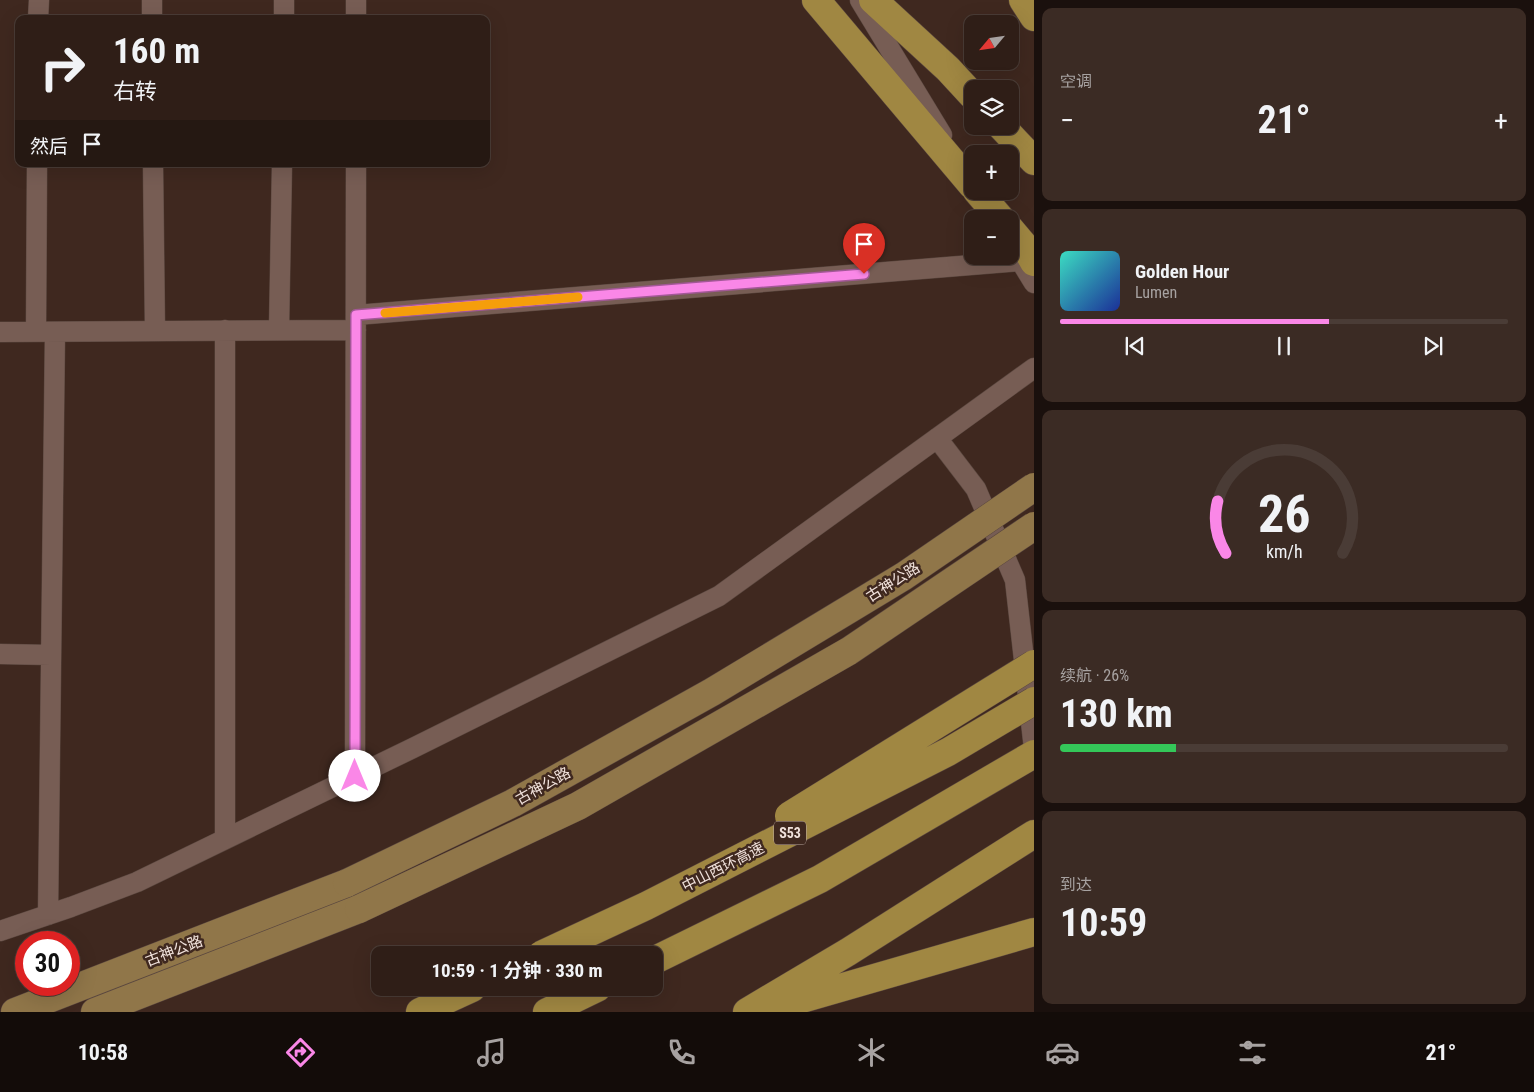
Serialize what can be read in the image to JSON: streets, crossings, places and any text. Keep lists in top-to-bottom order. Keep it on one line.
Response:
{"streets":{"highway":["S53","中山西环高速"],"main road":["古神公路"]},"north":"bottom left","page":{"tile":["空调",["续航 · 26%","130 km"],["到达","10:59"]],"map_buttons":["+","−"],"turn":["160 m","右转"],"heat":["−","21°","+"],"then":"然后","song":["Golden Hour","Lumen"],"limit":"30","trip":"10:59 · 1 分钟 · 330 m","tabs":["10:58","21°"],"gauge":["26","km/h"]}}
